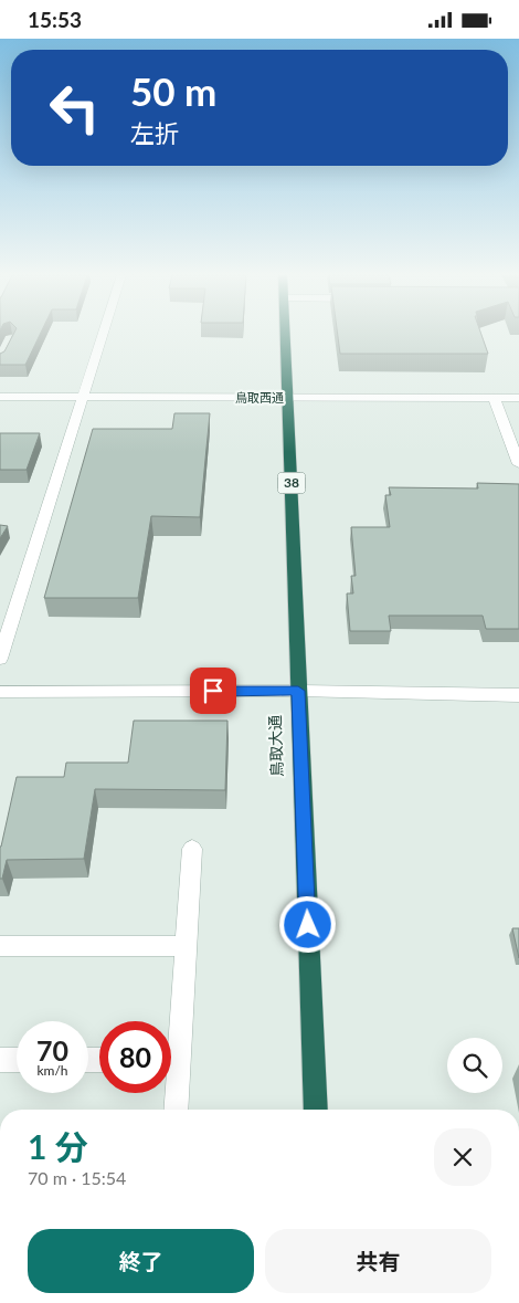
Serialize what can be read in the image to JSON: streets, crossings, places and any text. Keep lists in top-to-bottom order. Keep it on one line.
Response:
{"streets":{"highway":["38","鳥取大通"],"street":["鳥取西通"]},"crossings":[["鳥取西通","鳥取大通"]],"page":{"status":"15:53","turn":["50 m","左折"],"speed":"70 km/h","limit":"80","heading":["1 分","70 m · 15:54"],"buttons":["終了","共有"]}}
